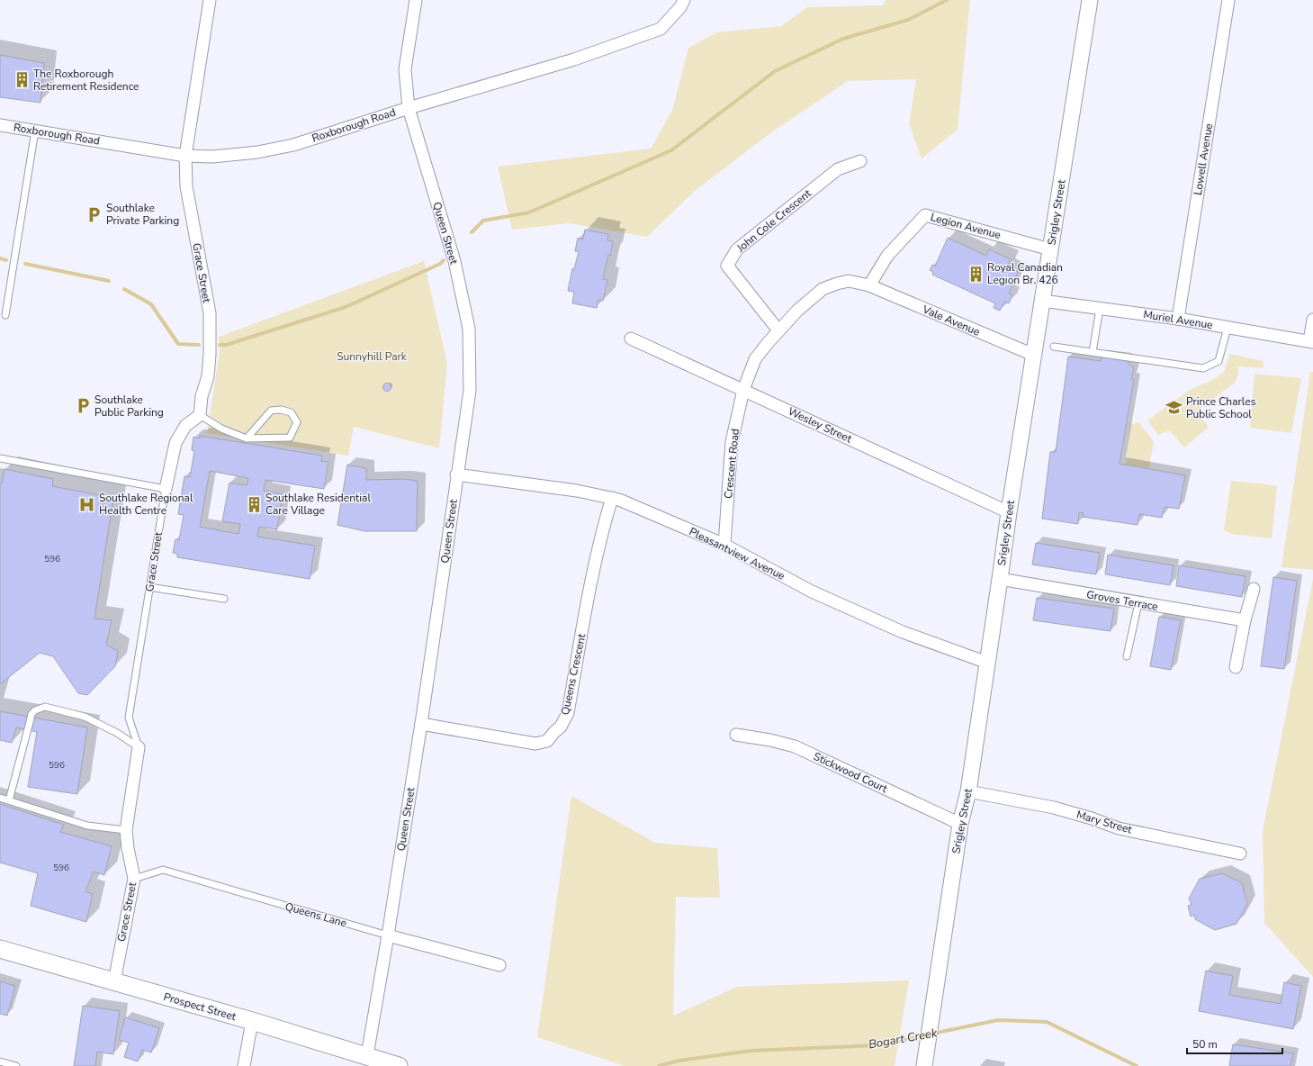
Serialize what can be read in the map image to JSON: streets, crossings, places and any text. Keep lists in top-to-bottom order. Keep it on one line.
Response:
{"streets":{"main road":["Prospect Street"],"street":["Roxborough Road","Lowell Avenue","Srigley Street","John Cole Crescent","Legion Avenue","Queen Street","Grace Street","Muriel Avenue","Vale Avenue","Wesley Street","Crescent Road","Pleasantview Avenue","Groves Terrace","Queens Crescent","Stickwood Court","Mary Street","Queens Lane"]},"crossings":[["Roxborough Road","Queen Street"],["Roxborough Road","Grace Street"],["Lowell Avenue","Muriel Avenue"],["Srigley Street","Legion Avenue"],["Srigley Street","Muriel Avenue"],["Srigley Street","Vale Avenue"],["Srigley Street","Wesley Street"],["Srigley Street","Pleasantview Avenue"],["Srigley Street","Groves Terrace"],["Srigley Street","Stickwood Court"],["Srigley Street","Mary Street"],["John Cole Crescent","Crescent Road"],["Legion Avenue","Vale Avenue"],["Legion Avenue","Crescent Road"],["Queen Street","Pleasantview Avenue"],["Queen Street","Queens Crescent"],["Queen Street","Queens Lane"],["Queen Street","Prospect Street"],["Grace Street","Queens Lane"],["Grace Street","Prospect Street"],["Vale Avenue","Crescent Road"],["Wesley Street","Crescent Road"],["Crescent Road","Pleasantview Avenue"],["Pleasantview Avenue","Queens Crescent"]],"water":["Bogart Creek"],"parks":["Sunnyhill Park"],"places":{"building":["The Roxborough Retirement Residence","Royal Canadian Legion Br. 426","Southlake Residential Care Village"],"parking":["Southlake Private Parking","Southlake Public Parking"],"school or university":["Prince Charles Public School"],"hospital":["Southlake Regional Health Centre"]},"house_numbers":["596","596","596"],"scale_bar":"50 m"}
